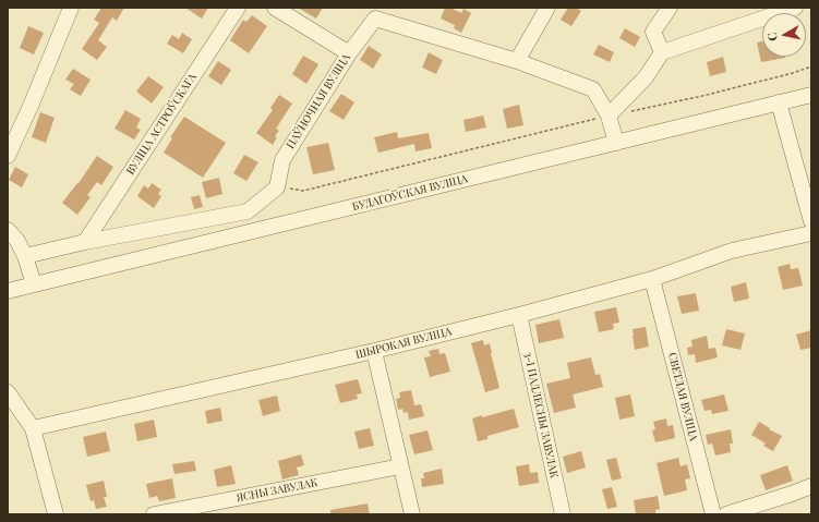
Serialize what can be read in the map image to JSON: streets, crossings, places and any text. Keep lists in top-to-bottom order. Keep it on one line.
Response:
{"streets":{"street":["ПАЎНОЧНАЯ ВУЛІЦА","ВУЛІЦА АСТРОЎСКАГА","БУДАГОЎСКАЯ ВУЛІЦА","ШЫРОКАЯ ВУЛІЦА","СВЕТЛАЯ ВУЛІЦА","3-І ПАДЛЕСНЫ ЗАВУЛАК","ЯСНЫ ЗАВУЛАК"]},"crossings":[["ПАЎНОЧНАЯ ВУЛІЦА","БУДАГОЎСКАЯ ВУЛІЦА"],["ШЫРОКАЯ ВУЛІЦА","СВЕТЛАЯ ВУЛІЦА"],["ШЫРОКАЯ ВУЛІЦА","3-І ПАДЛЕСНЫ ЗАВУЛАК"]],"north":"left"}
